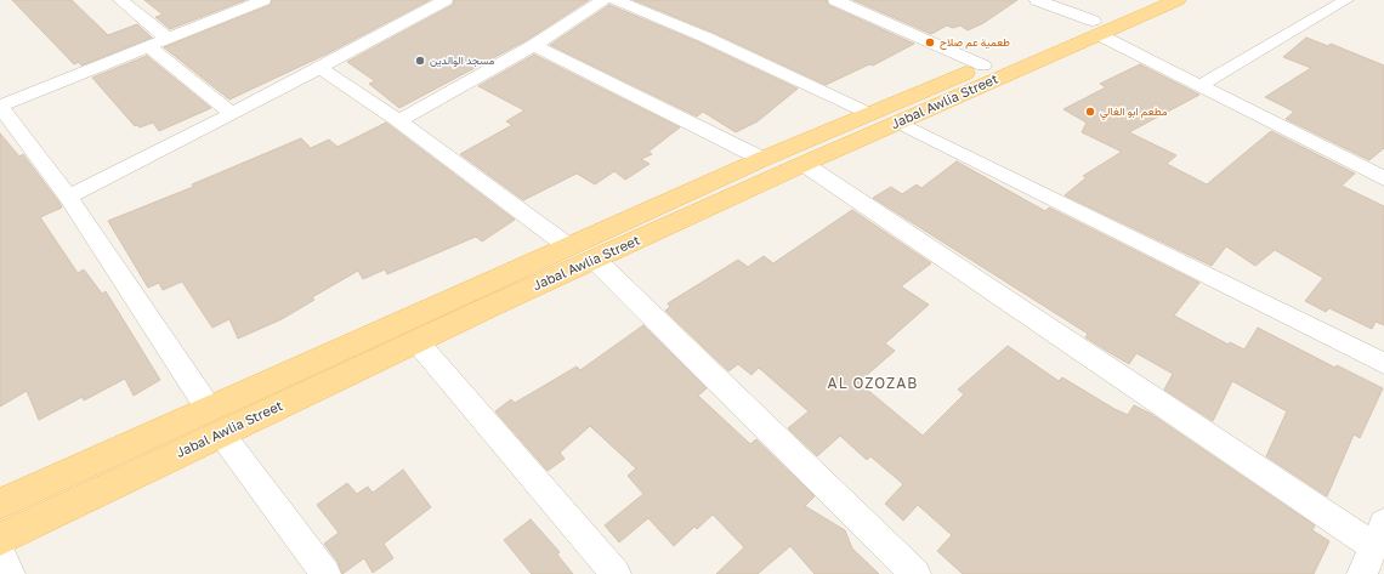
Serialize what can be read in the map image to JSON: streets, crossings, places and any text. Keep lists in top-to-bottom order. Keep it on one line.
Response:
{"streets":{"main road":["Jabal Awlia Street"]},"districts":["AL OZOZAB"],"places":["طعمية عم صلاح","مسجد الوالدين","مطعم ابو الغالي"]}
